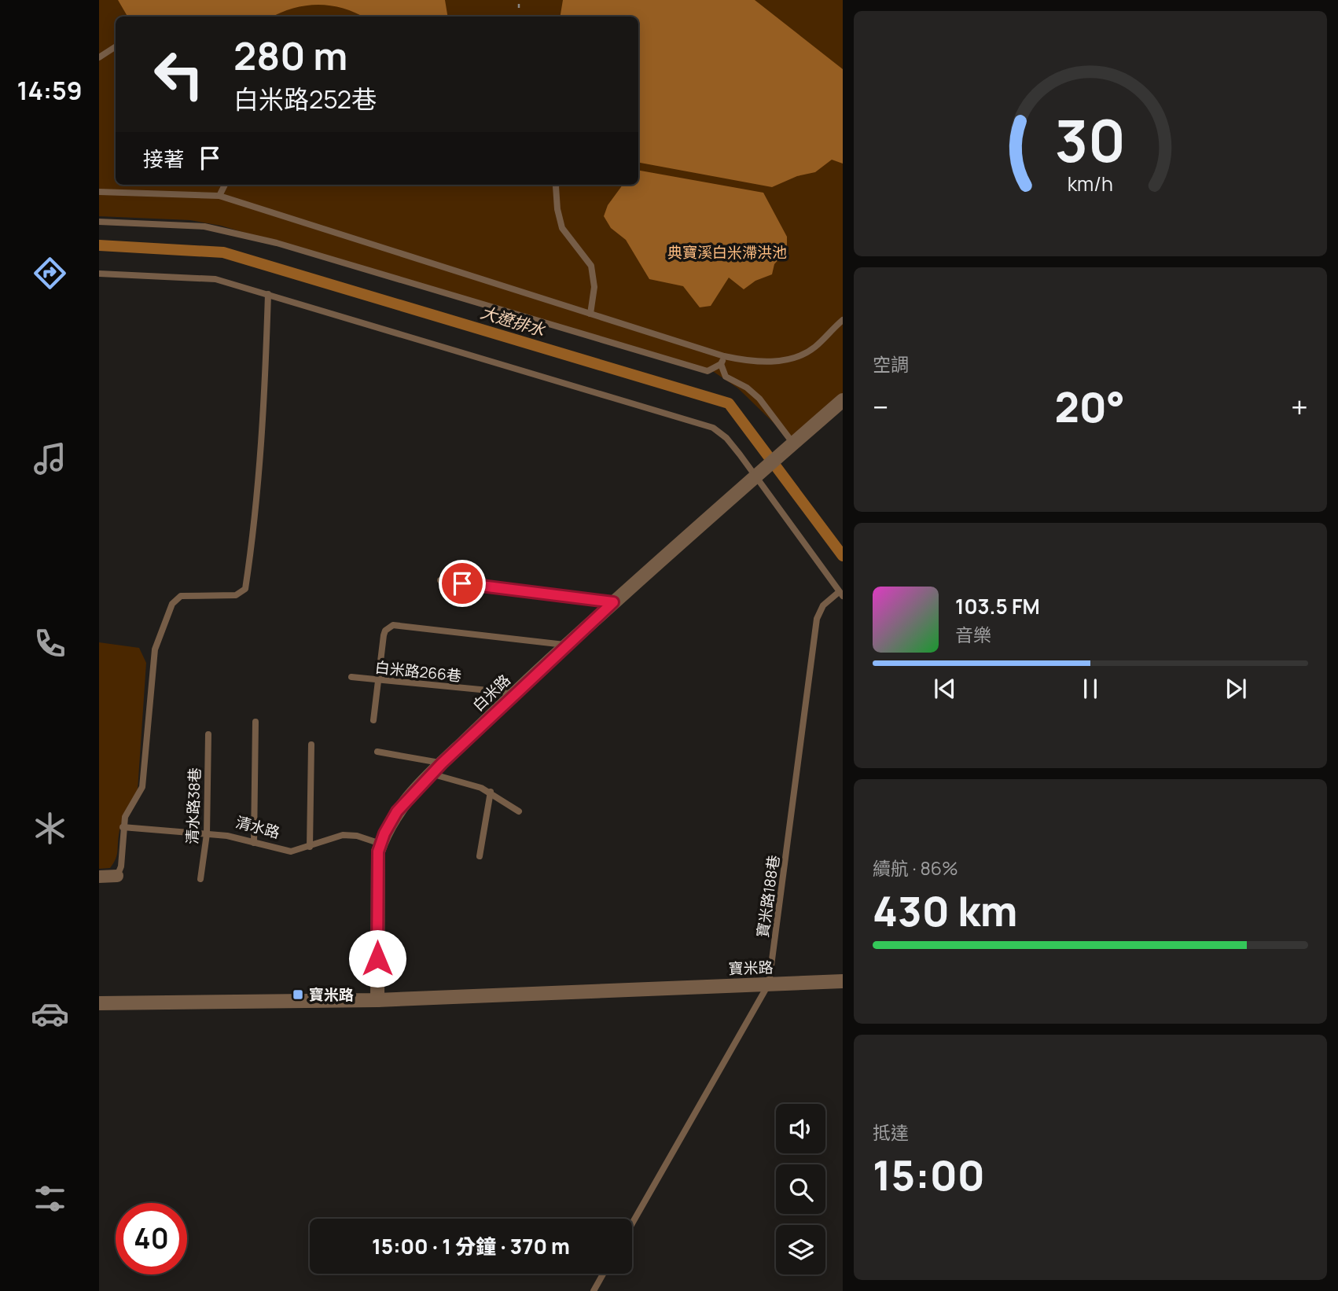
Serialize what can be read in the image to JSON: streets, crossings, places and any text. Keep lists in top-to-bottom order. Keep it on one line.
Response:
{"streets":{"street":["白米路","寶米路"],"lane":["白米路266巷","清水路38巷","清水路","寶米路188巷"]},"crossings":[["白米路266巷","白米路"],["白米路","清水路"],["白米路","寶米路"],["清水路38巷","清水路"],["寶米路188巷","寶米路"]],"water":["大遼排水"],"parks":["典寶溪白米滯洪池"],"places":{"transit":["寶米路"]},"page":{"tabs":"14:59","turn":["280 m","白米路252巷"],"then":"接著","tile":["空調",["續航 · 86%","430 km"],["抵達","15:00"]],"heat":["−","20°","+"],"song":["103.5 FM","音樂"],"limit":"40","trip":"15:00 · 1 分鐘 · 370 m","gauge":["30","km/h"]}}
